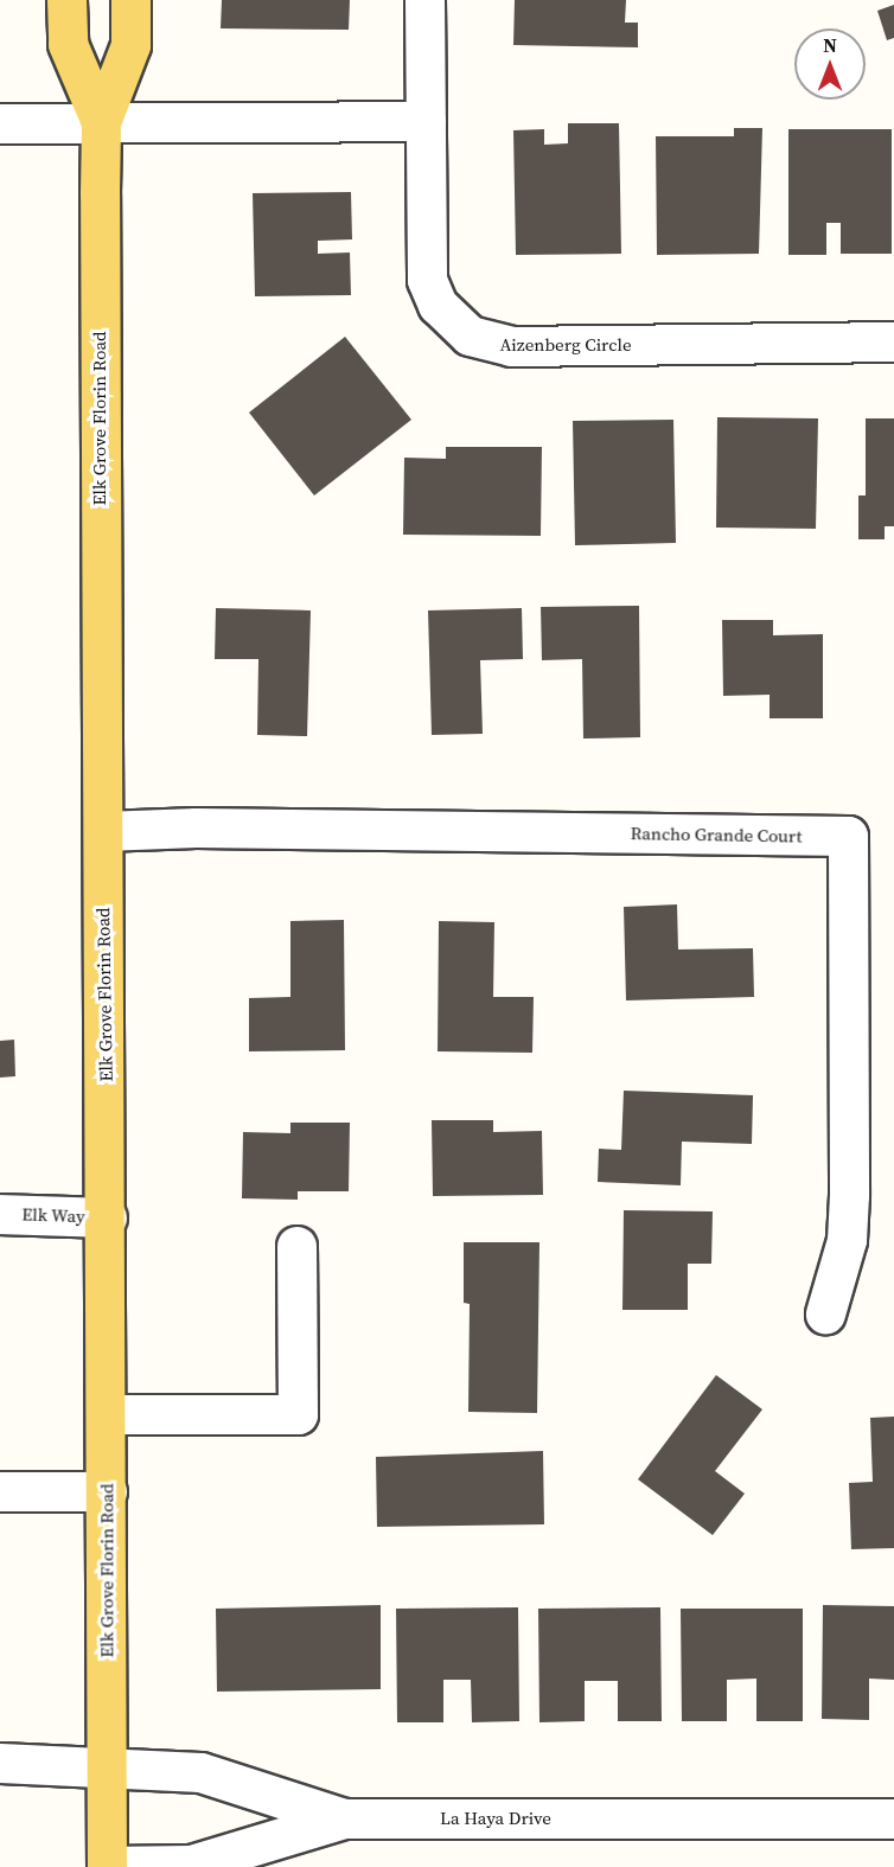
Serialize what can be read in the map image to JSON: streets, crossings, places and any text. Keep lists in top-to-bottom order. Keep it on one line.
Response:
{"streets":{"main road":["Elk Grove Florin Road"],"street":["Aizenberg Circle","Rancho Grande Court","Elk Way","La Haya Drive"]},"crossings":[["Elk Grove Florin Road","Rancho Grande Court"],["Elk Grove Florin Road","Elk Way"],["Elk Grove Florin Road","La Haya Drive"]],"north":"top"}
